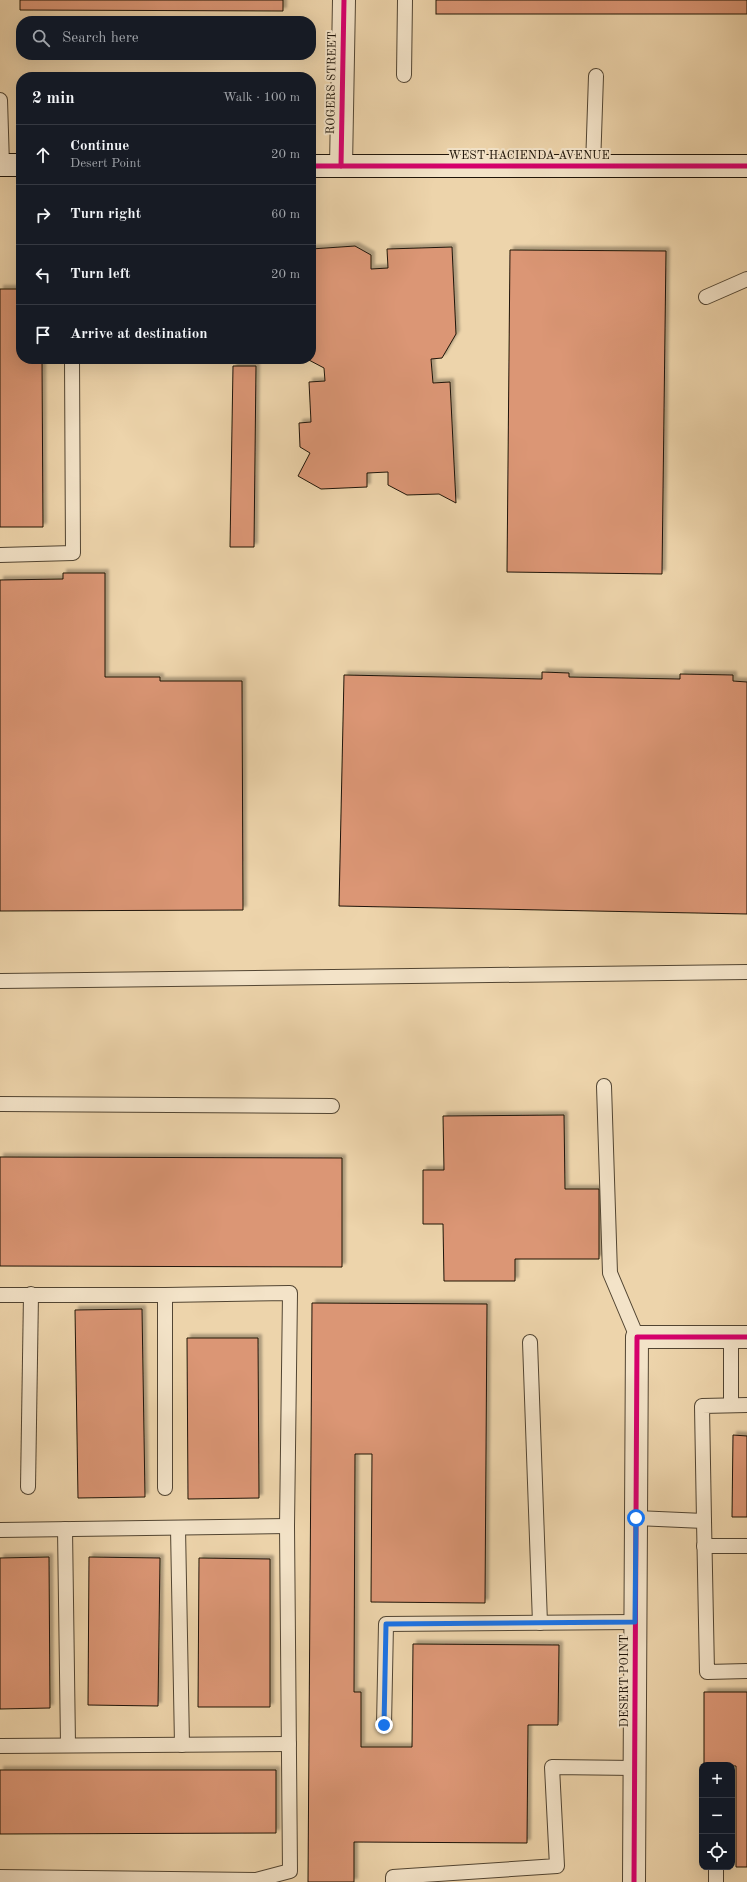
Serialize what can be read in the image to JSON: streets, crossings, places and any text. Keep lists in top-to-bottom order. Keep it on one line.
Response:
{"streets":{"street":["ROGERS STREET","WEST HACIENDA AVENUE","DESERT POINT"]},"crossings":[["ROGERS STREET","WEST HACIENDA AVENUE"]],"page":{"search":"Search here","heading":["2 min","Walk · 100 m"],"list":[["Continue","Desert Point","20 m"],["Turn right","60 m"],["Turn left","20 m"],"Arrive at destination"],"map_buttons":["+","−"]}}
